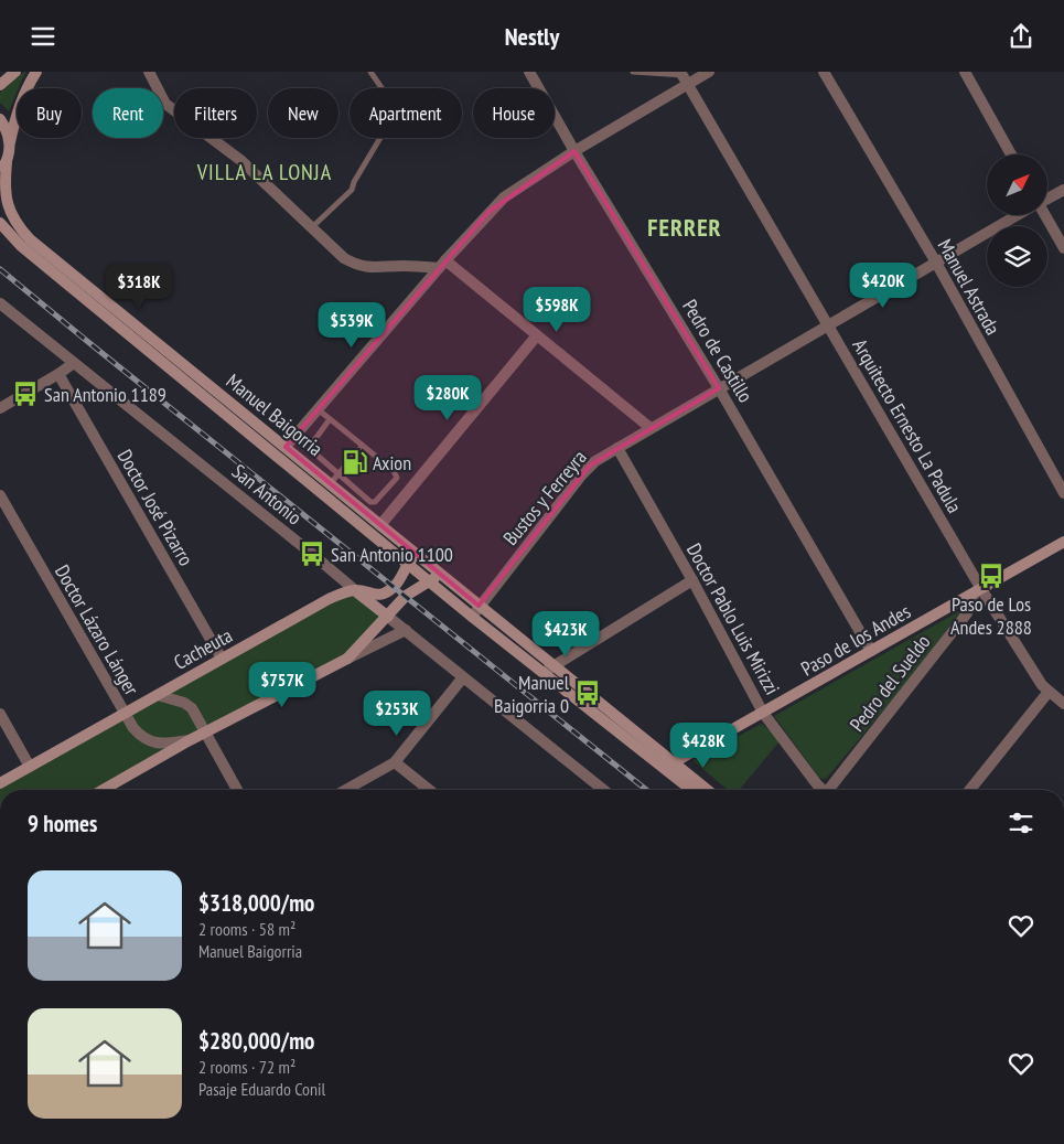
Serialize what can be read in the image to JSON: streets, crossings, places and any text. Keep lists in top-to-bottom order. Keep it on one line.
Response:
{"streets":{"main road":["Manuel Baigorria","San Antonio","Paso de los Andes","Cacheuta"],"street":["Manuel Astrada","Pedro de Castillo","Arquitecto Ernesto La Padula","Bustos y Ferreyra","Doctor José Pizarro","Doctor Pablo Luis Mirizzi","Doctor Lázaro Lánger","Pedro del Sueldo"]},"crossings":[["Manuel Astrada","Bustos y Ferreyra"],["Pedro de Castillo","Bustos y Ferreyra"],["Pedro de Castillo","Paso de los Andes"],["Manuel Baigorria","Bustos y Ferreyra"],["Manuel Baigorria","Paso de los Andes"],["Manuel Baigorria","Cacheuta"],["Arquitecto Ernesto La Padula","Bustos y Ferreyra"],["Arquitecto Ernesto La Padula","Paso de los Andes"],["Arquitecto Ernesto La Padula","Pedro del Sueldo"],["San Antonio","Cacheuta"],["Bustos y Ferreyra","Doctor Pablo Luis Mirizzi"],["Doctor José Pizarro","Cacheuta"],["Doctor Pablo Luis Mirizzi","Paso de los Andes"],["Doctor Lázaro Lánger","Cacheuta"],["Paso de los Andes","Pedro del Sueldo"]],"districts":["VILLA LA LONJA","FERRER"],"places":{"bus stop":["San Antonio 1189","San Antonio 1100","Paso de Los Andes 2888","Manuel Baigorria 0"],"fuel station":["Axion"]},"north":"top right","page":{"header":"Nestly","chip":["Buy","Rent","Filters","New","Apartment","House"],"price":["$420K","$318K","$598K","$539K","$280K","$423K","$757K","$253K","$428K"],"heading":"9 homes","list":[{"name":"$318,000/mo","note":"2 rooms · 58 m² · Manuel Baigorria"},{"name":"$280,000/mo","note":"2 rooms · 72 m² · Pasaje Eduardo Conil"}]}}
